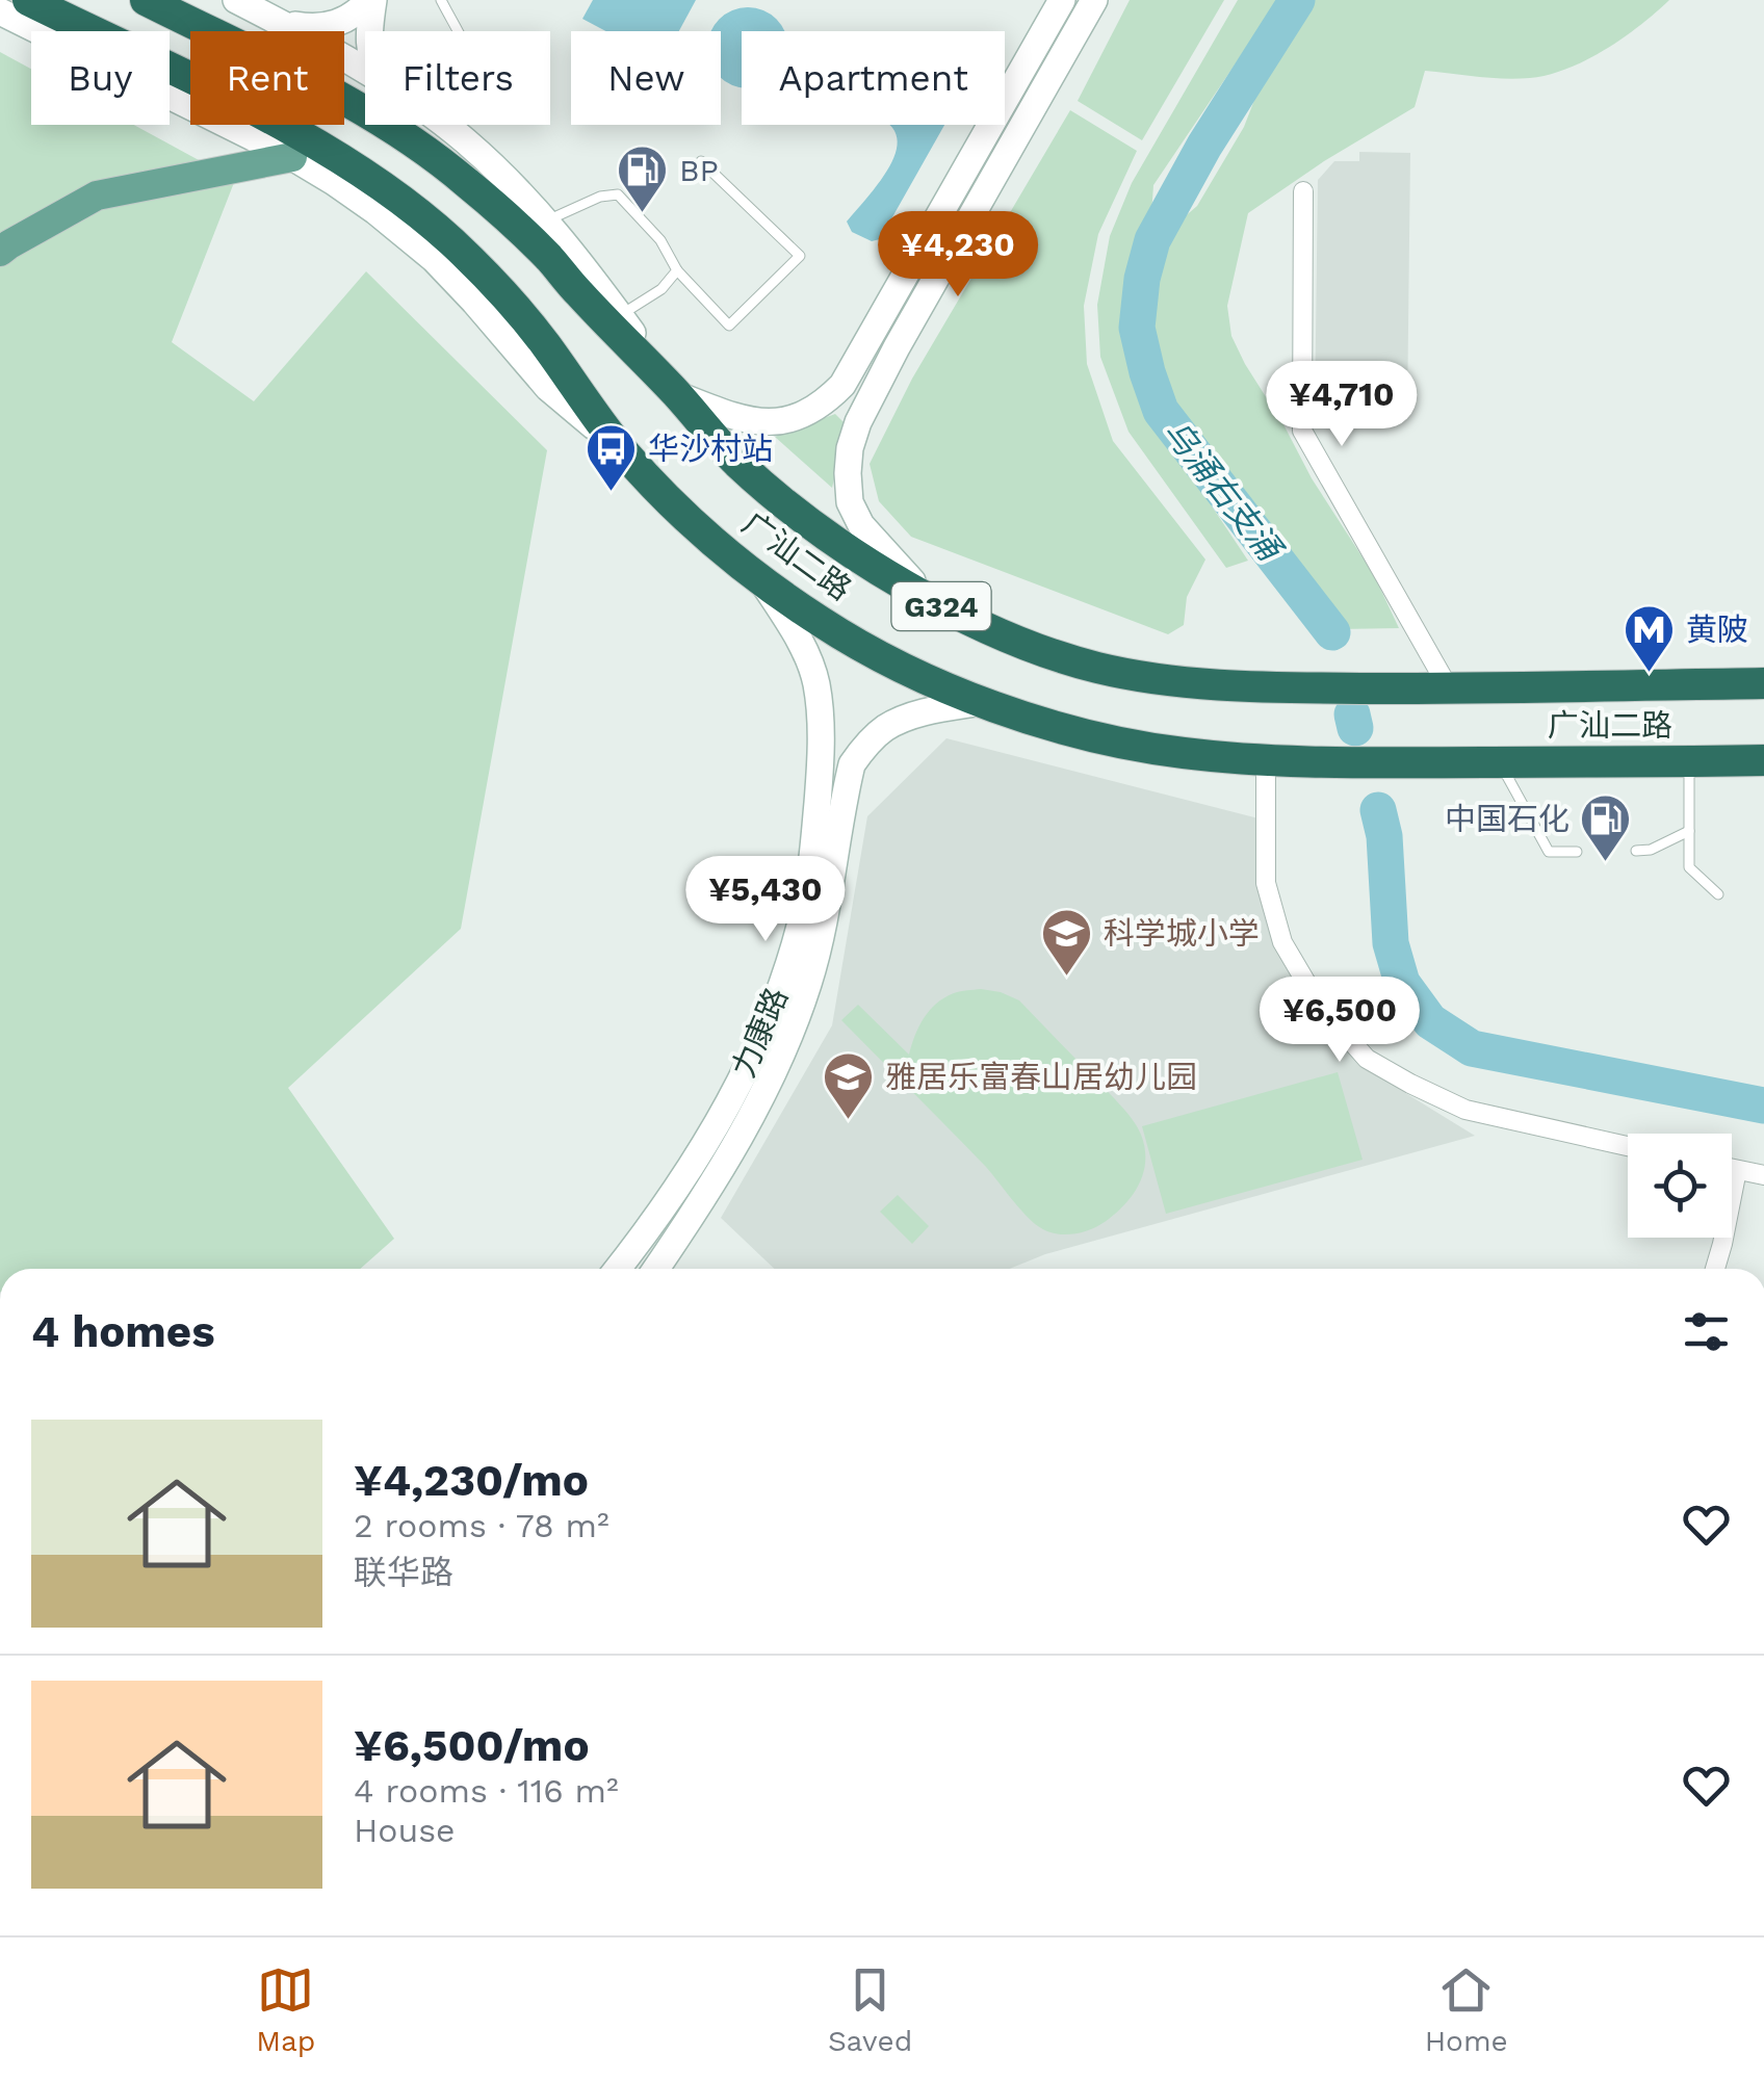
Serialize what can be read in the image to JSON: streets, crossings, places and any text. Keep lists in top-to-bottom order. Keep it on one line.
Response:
{"streets":{"highway":["广汕二路","G324"],"street":["力康路"]},"crossings":[["广汕二路","力康路"]],"water":["乌涌右支涌"],"places":{"fuel station":["BP","中国石化"],"bus stop":["华沙村站"],"metro station":["黄陂"],"school or university":["科学城小学","雅居乐富春山居幼儿园"]},"page":{"chip":["Buy","Rent","Filters","New","Apartment"],"price":["¥4,230","¥4,710","¥5,430","¥6,500"],"heading":"4 homes","list":[{"name":"¥4,230/mo","note":"2 rooms · 78 m² · 联华路"},{"name":"¥6,500/mo","note":"4 rooms · 116 m² · House"}],"tabs":["Map","Saved","Home"]}}
